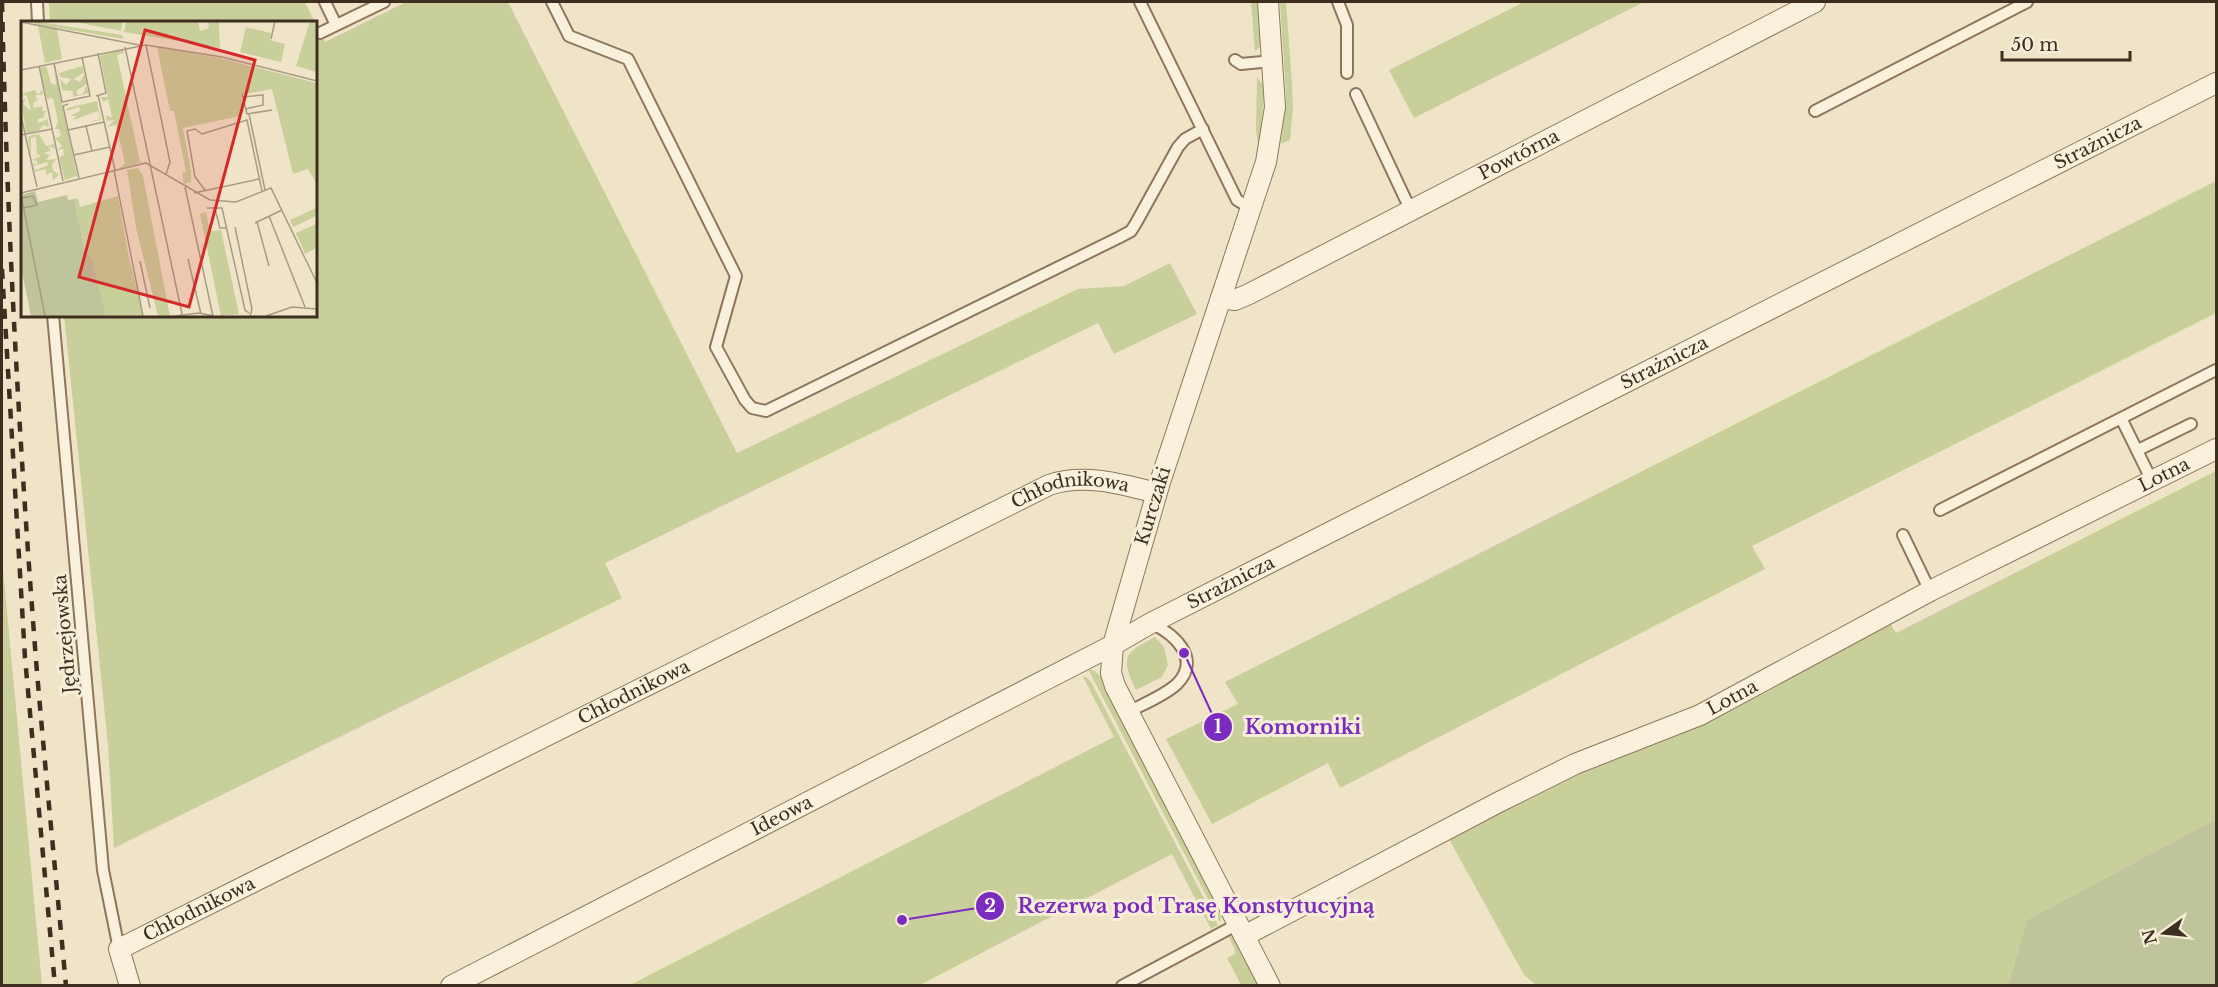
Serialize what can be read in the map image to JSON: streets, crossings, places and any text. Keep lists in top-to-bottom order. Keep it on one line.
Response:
{"streets":{"street":["Strażnicza","Powtórna","Lotna","Chłodnikowa","Kurczaki","Ideowa"],"lane":["Jędrzejowska"]},"crossings":[["Strażnicza","Kurczaki"],["Strażnicza","Ideowa"],["Powtórna","Kurczaki"],["Lotna","Kurczaki"],["Chłodnikowa","Kurczaki"],["Chłodnikowa","Jędrzejowska"],["Kurczaki","Ideowa"]],"places":["Komorniki","Rezerwa pod Trasę Konstytucyjną"],"scale_bar":"50 m","north":"left"}
